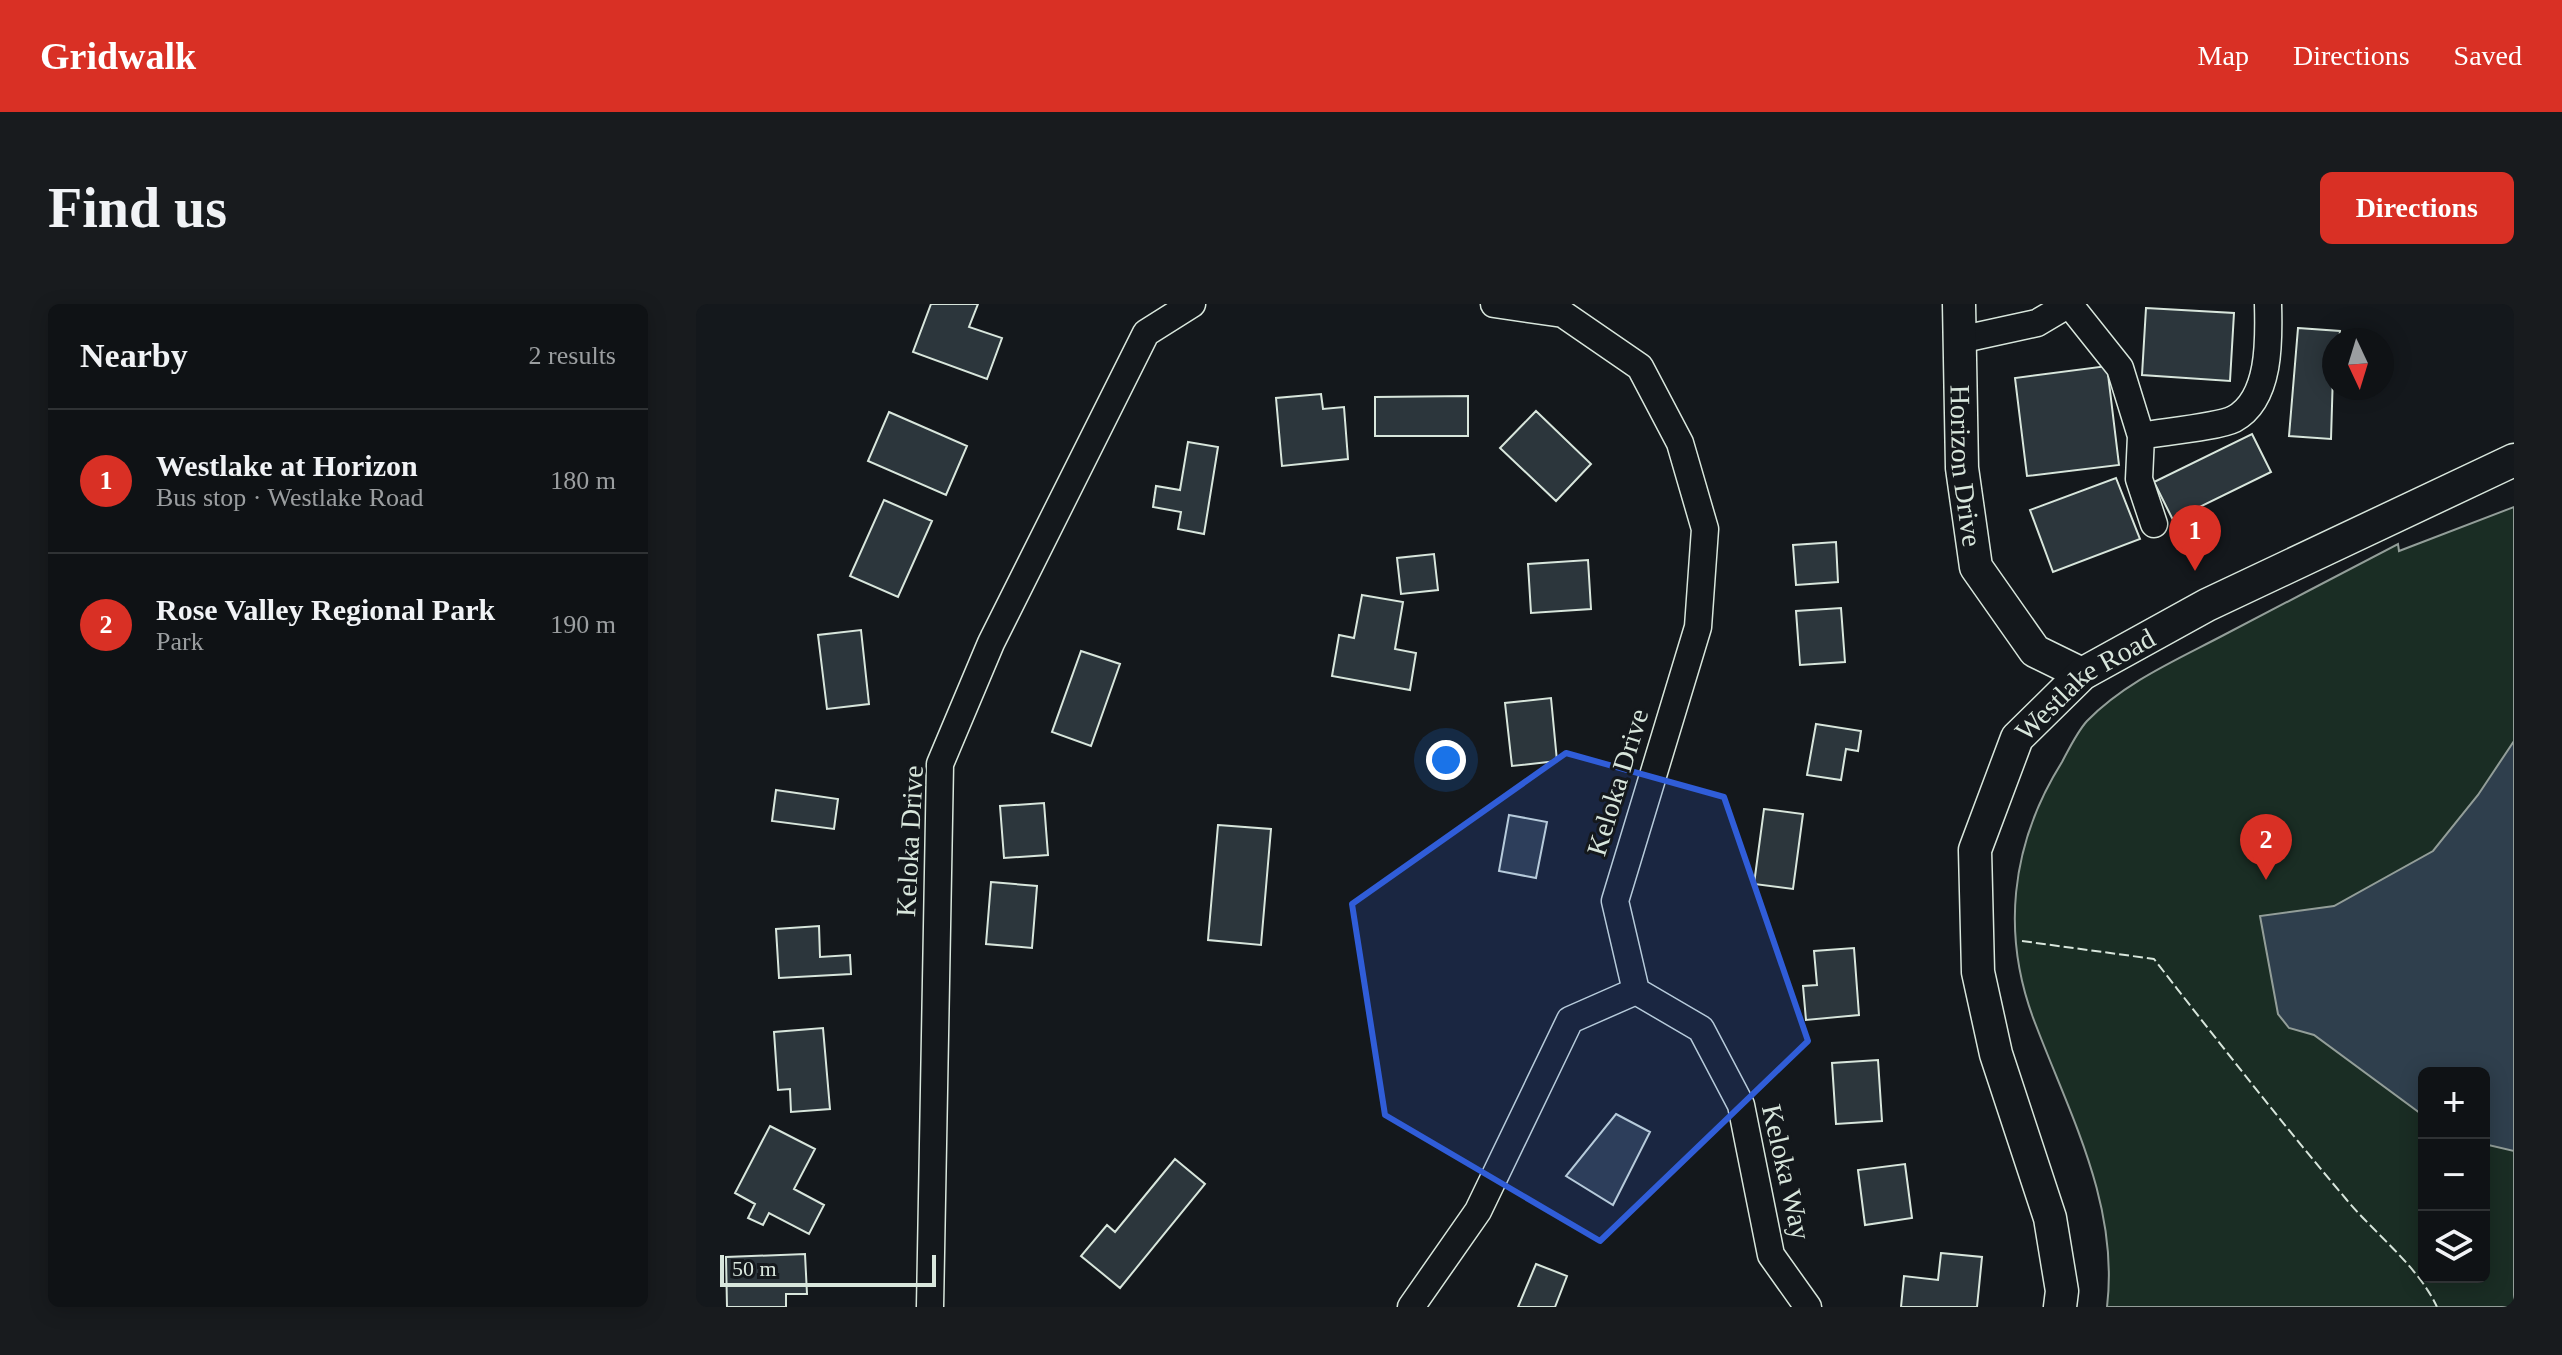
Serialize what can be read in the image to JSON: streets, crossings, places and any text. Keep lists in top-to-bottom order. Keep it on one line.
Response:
{"streets":{"street":["Horizon Drive","Westlake Road","Keloka Drive","Keloka Way"]},"crossings":[["Horizon Drive","Westlake Road"],["Keloka Drive","Keloka Way"]],"scale_bar":"50 m","north":"bottom","page":{"header":"Gridwalk","nav":["Map","Directions","Saved"],"buttons":"Directions","title":"Find us","heading":["Nearby","2 results"],"list":[{"mark":"1","name":"Westlake at Horizon","note":"Bus stop · Westlake Road","value":"180 m"},{"mark":"2","name":"Rose Valley Regional Park","note":"Park","value":"190 m"}],"pins":["1","2"],"map_buttons":["+","−"],"scale":"50 m"}}
